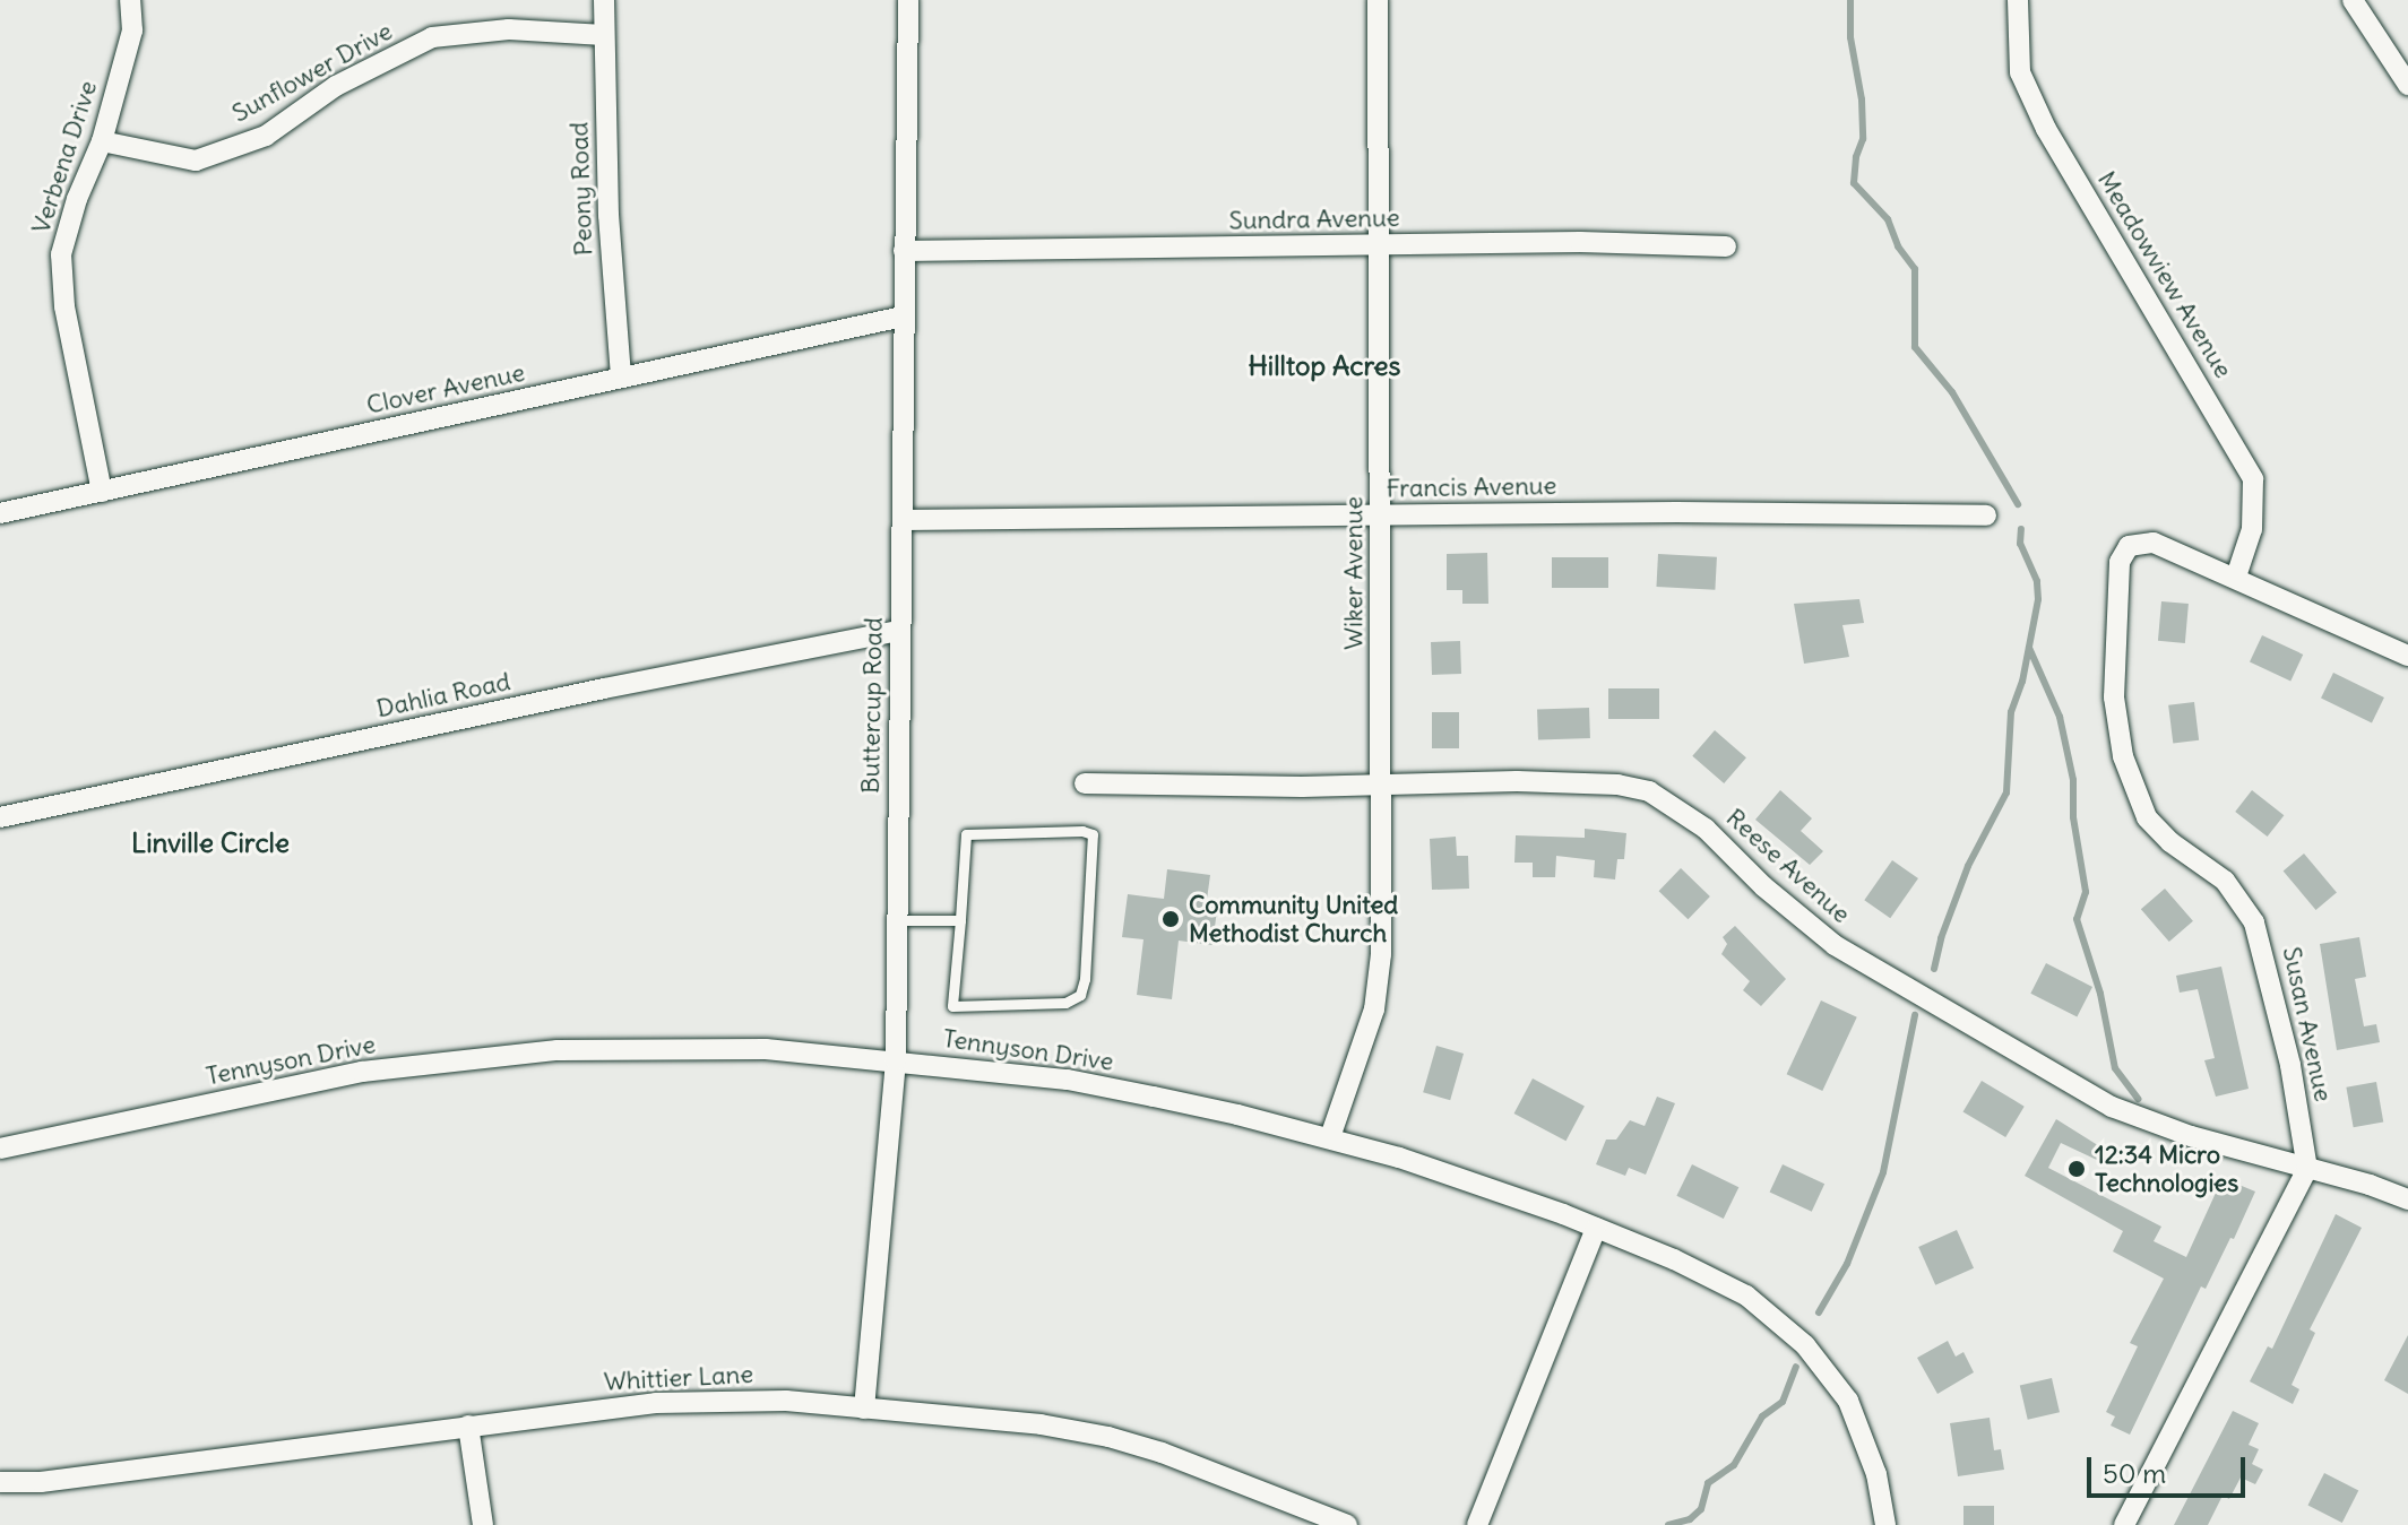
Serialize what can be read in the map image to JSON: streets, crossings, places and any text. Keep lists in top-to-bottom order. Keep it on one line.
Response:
{"streets":{"street":["Sunflower Drive","Verbena Drive","Peony Road","Sundra Avenue","Meadowview Avenue","Clover Avenue","Francis Avenue","Wiker Avenue","Dahlia Road","Buttercup Road","Reese Avenue","Susan Avenue","Tennyson Drive","Whittier Lane"]},"crossings":[["Sunflower Drive","Verbena Drive"],["Sunflower Drive","Peony Road"],["Verbena Drive","Clover Avenue"],["Peony Road","Clover Avenue"],["Sundra Avenue","Wiker Avenue"],["Sundra Avenue","Buttercup Road"],["Meadowview Avenue","Susan Avenue"],["Clover Avenue","Buttercup Road"],["Francis Avenue","Wiker Avenue"],["Francis Avenue","Buttercup Road"],["Wiker Avenue","Reese Avenue"],["Wiker Avenue","Tennyson Drive"],["Dahlia Road","Buttercup Road"],["Buttercup Road","Tennyson Drive"],["Buttercup Road","Whittier Lane"],["Reese Avenue","Susan Avenue"]],"districts":["Hilltop Acres","Linville Circle"],"places":["Community United Methodist Church","12:34 Micro Technologies"],"scale_bar":"50 m"}
